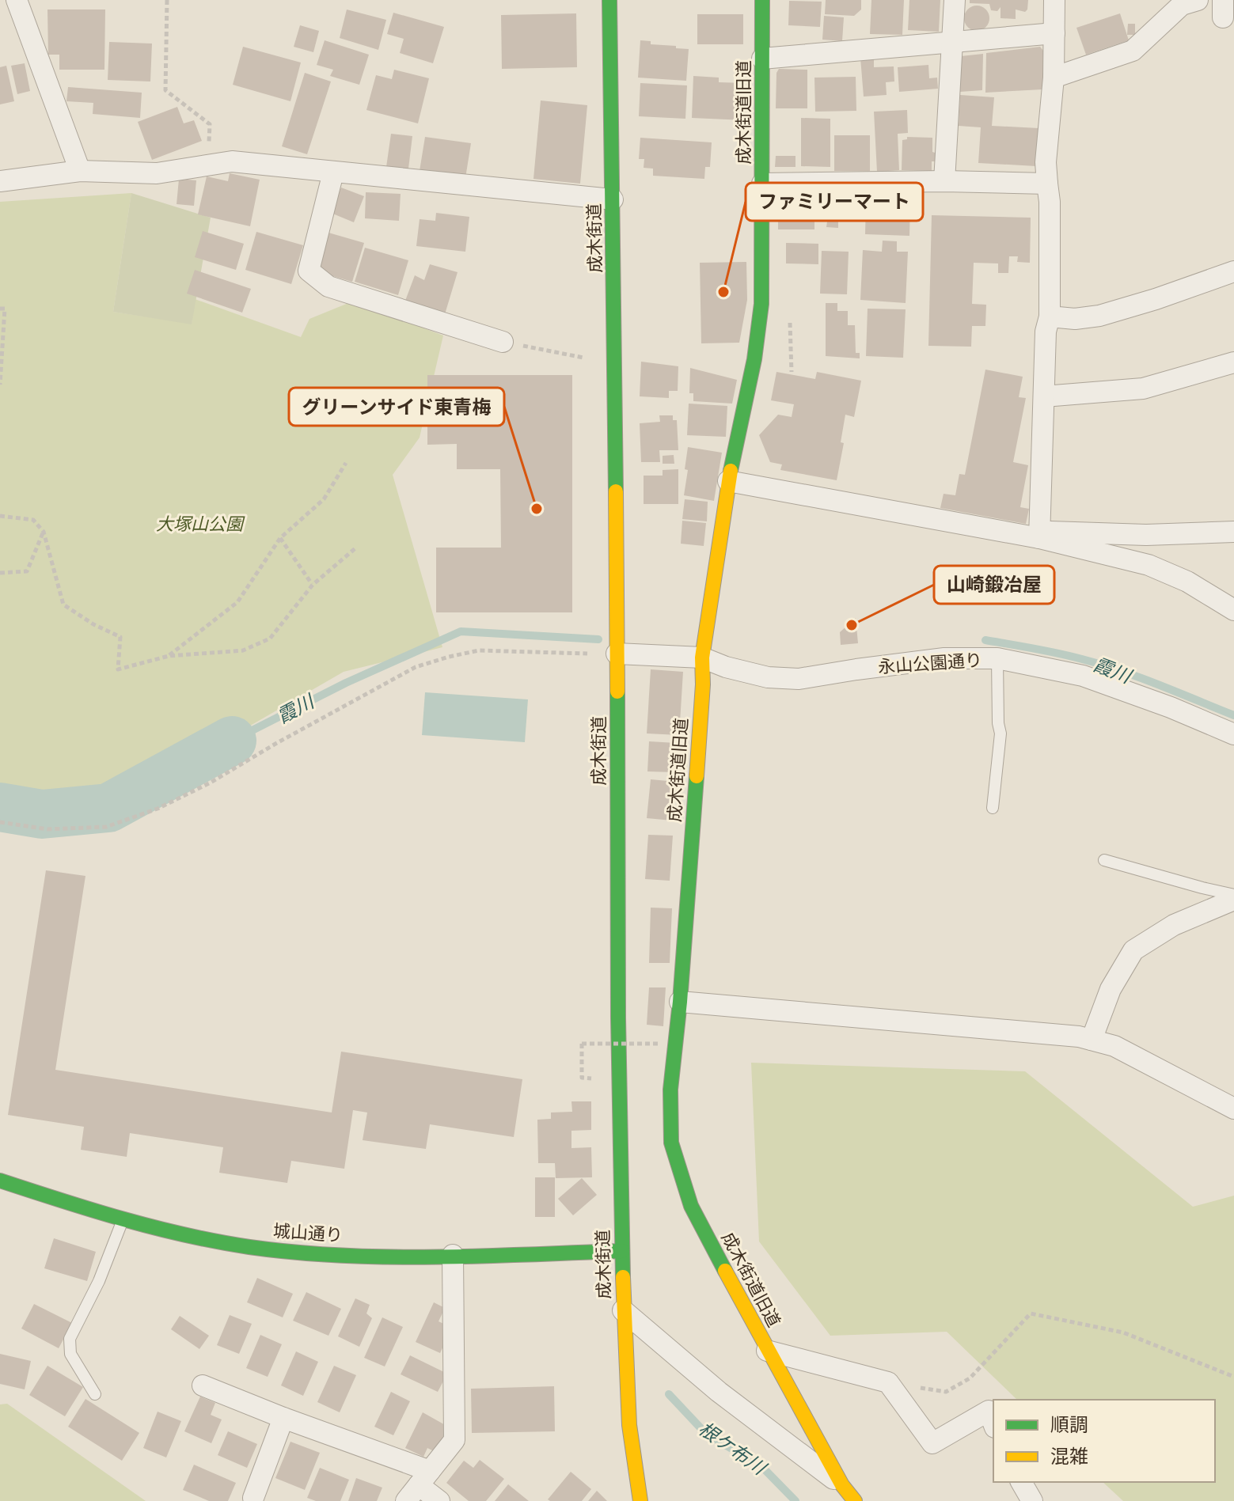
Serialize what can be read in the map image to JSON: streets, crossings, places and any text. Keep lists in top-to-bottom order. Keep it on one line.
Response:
{"streets":{"street":["成木街道旧道","成木街道","永山公園通り","城山通り"]},"crossings":[["成木街道旧道","永山公園通り"],["成木街道","永山公園通り"],["成木街道","城山通り"]],"water":["霞川","根ケ布川"],"parks":["大塚山公園"],"places":["ファミリーマート","グリーンサイド東青梅","山崎鍛冶屋"],"legend":["順調","混雑"]}
